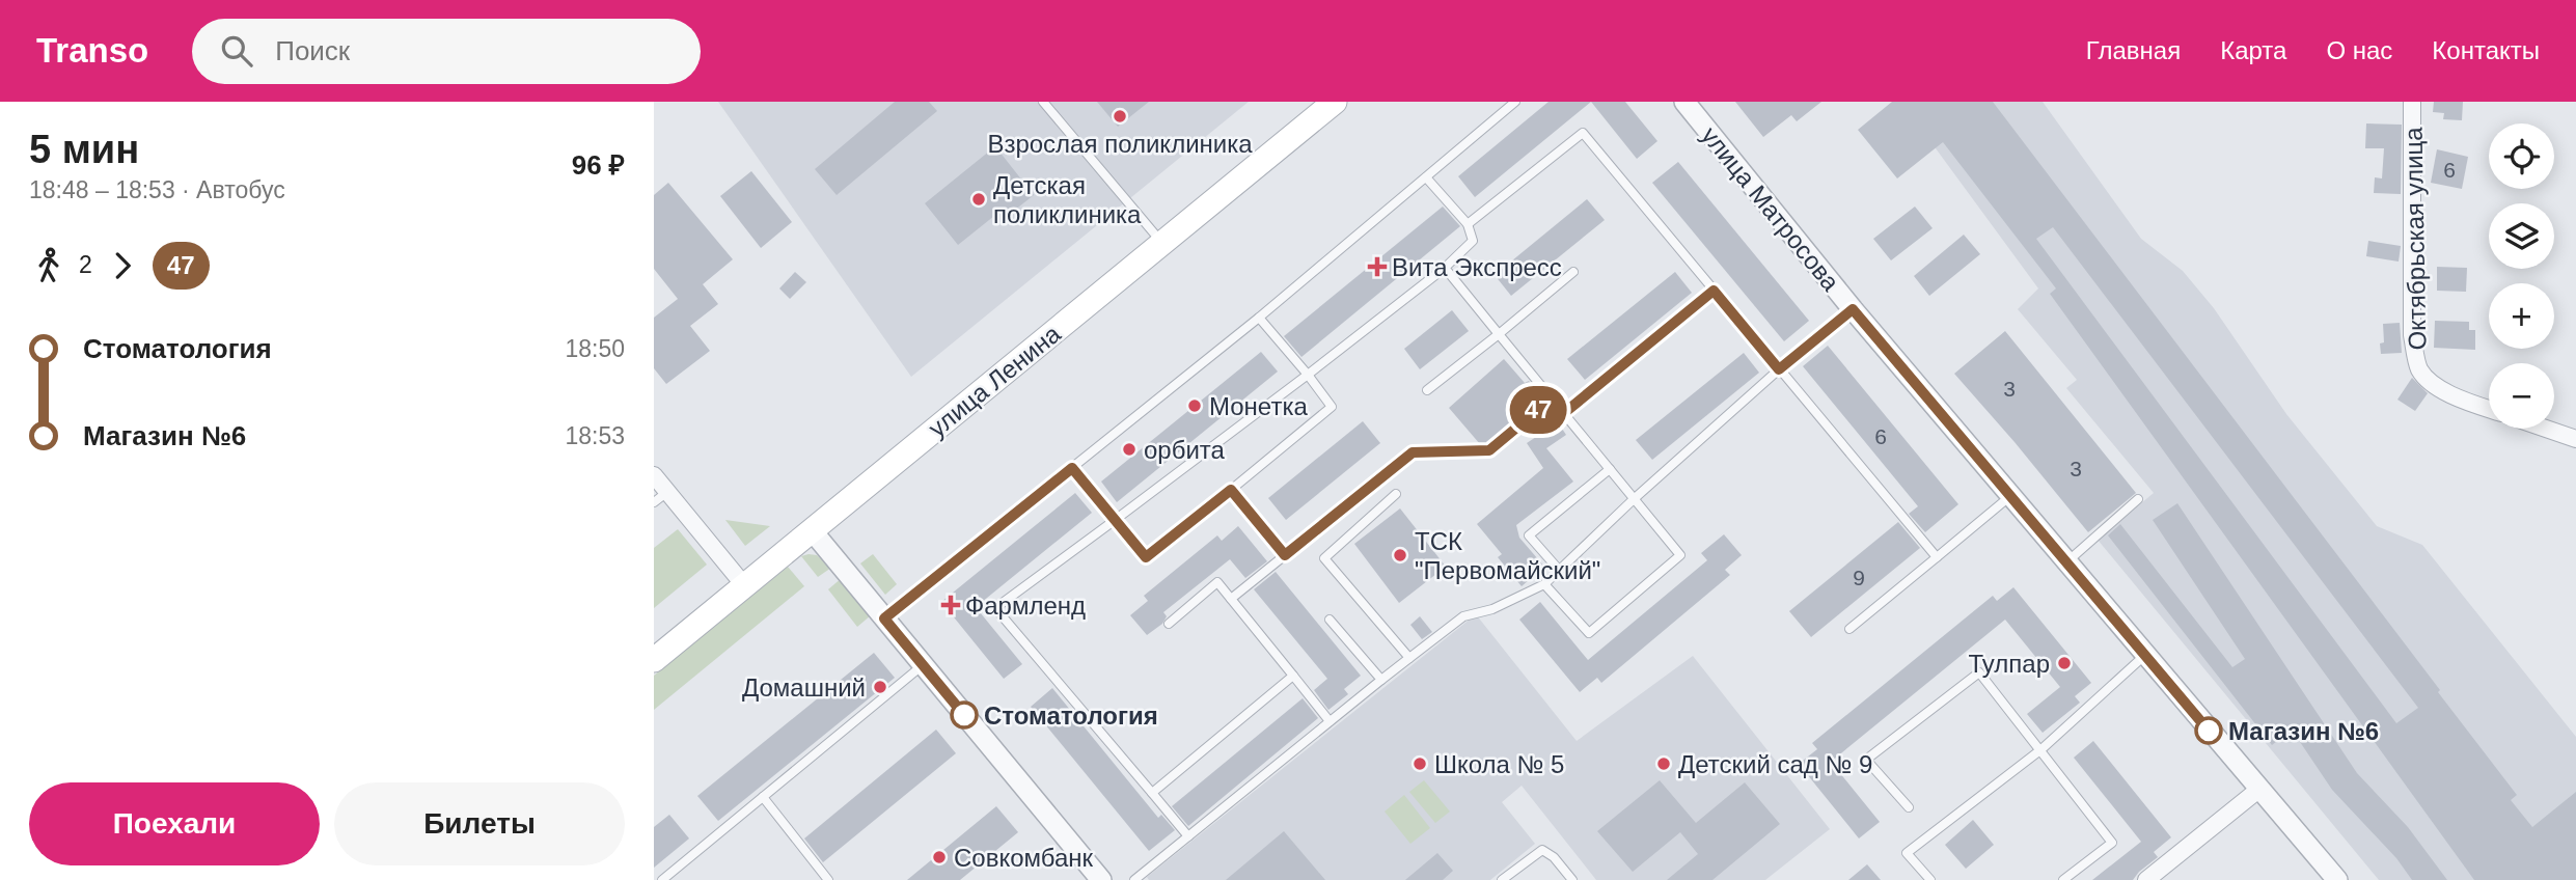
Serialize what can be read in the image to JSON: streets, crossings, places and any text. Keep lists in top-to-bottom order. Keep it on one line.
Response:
{"streets":{"main road":["улица Ленина"],"street":["улица Матросова","Октябрьская улица"]},"places":{"other":["Взрослая поликлиника","Детская поликлиника","Монетка","орбита","ТСК \"Первомайский\"","Тулпар","Домашний","Стоматология","Магазин №6","Школа № 5","Детский сад № 9","Совкомбанк"],"health":["Вита Экспресс","Фармленд"]},"lines":["bus line 47"],"house_numbers":["6","3","6","3","9"],"page":{"header":"Transo","search":"Поиск","nav":["Главная","Карта","О нас","Контакты"],"heading":["5 мин","18:48 – 18:53 · Автобус","96 ₽"],"on_map":"47","map_buttons":["+","−"],"legs":["2","47"],"list":[{"name":"Стоматология","value":"18:50"},{"name":"Магазин №6","value":"18:53"}],"buttons":["Поехали","Билеты"]}}
